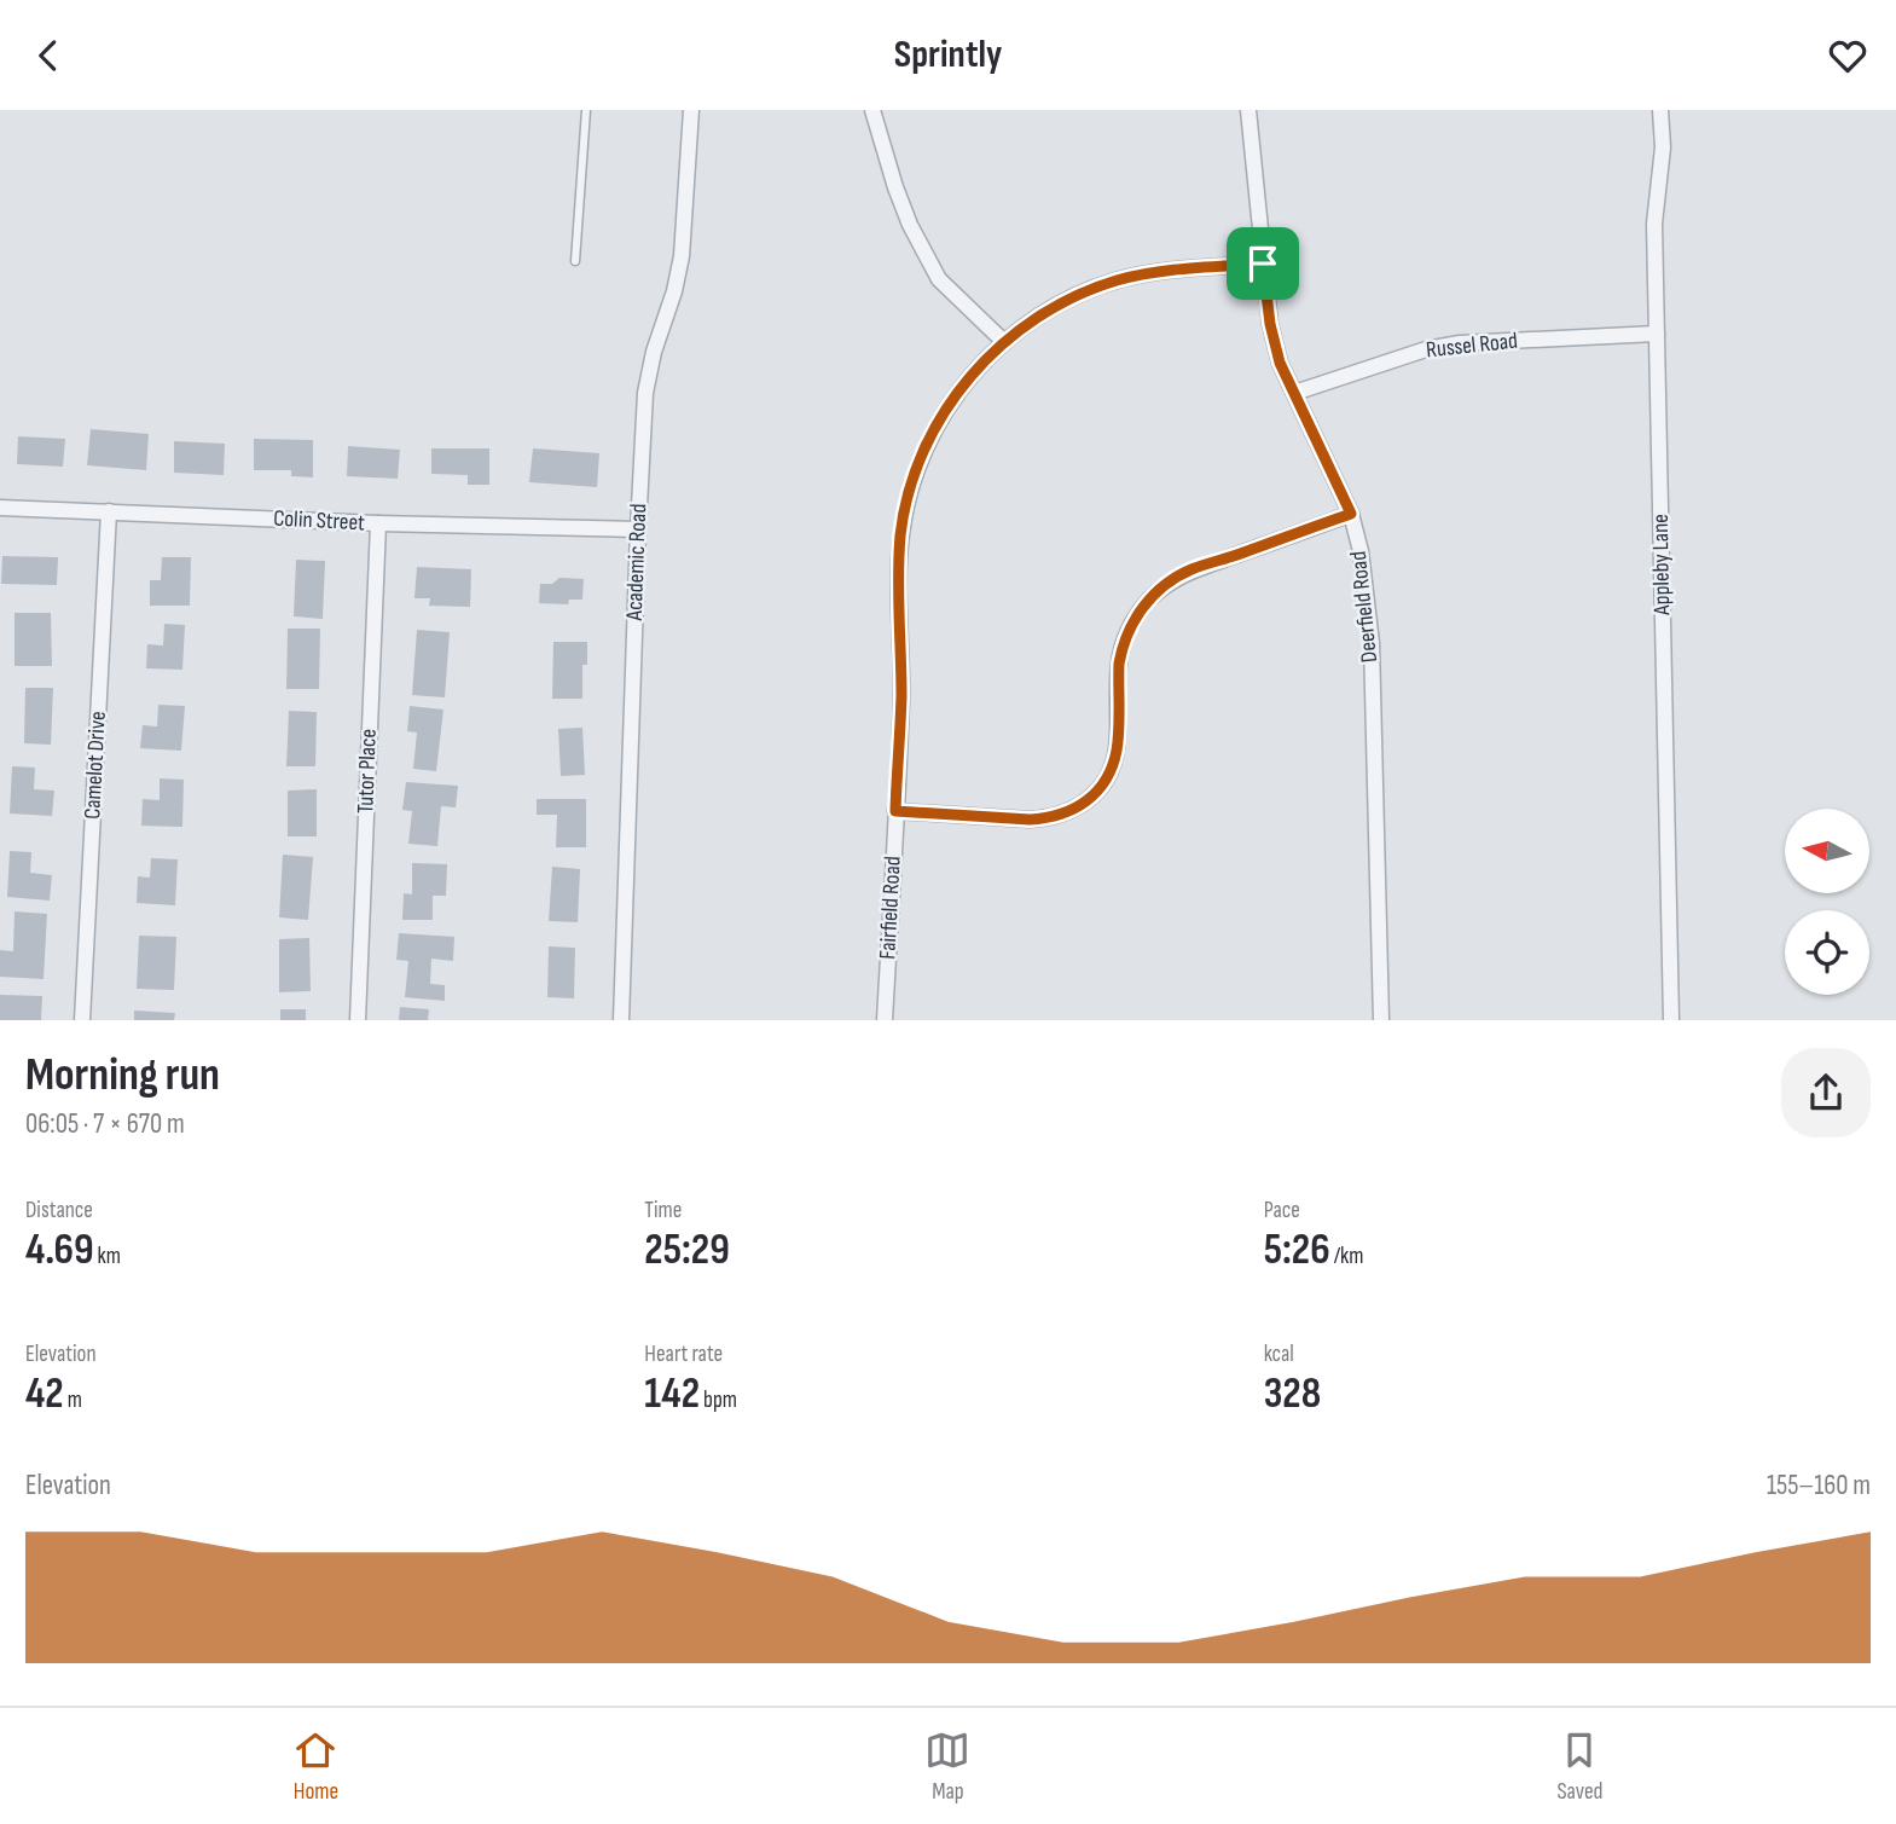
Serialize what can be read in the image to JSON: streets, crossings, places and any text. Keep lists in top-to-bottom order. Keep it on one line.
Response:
{"streets":{"street":["Russel Road","Colin Street","Academic Road","Appleby Lane","Deerfield Road","Camelot Drive","Tutor Place","Fairfield Road"]},"crossings":[["Russel Road","Appleby Lane"],["Russel Road","Deerfield Road"],["Colin Street","Academic Road"],["Colin Street","Camelot Drive"],["Colin Street","Tutor Place"],["Deerfield Road","Fairfield Road"]],"north":"left","page":{"header":"Sprintly","heading":["Morning run","06:05 · 7 × 670 m"],"stats":[["Distance","4.69 km"],["Time","25:29"],["Pace","5:26 /km"],["Elevation","42 m"],["Heart rate","142 bpm"],["kcal","328"]],"chart":["Elevation","155–160 m"],"tabs":["Home","Map","Saved"]}}
